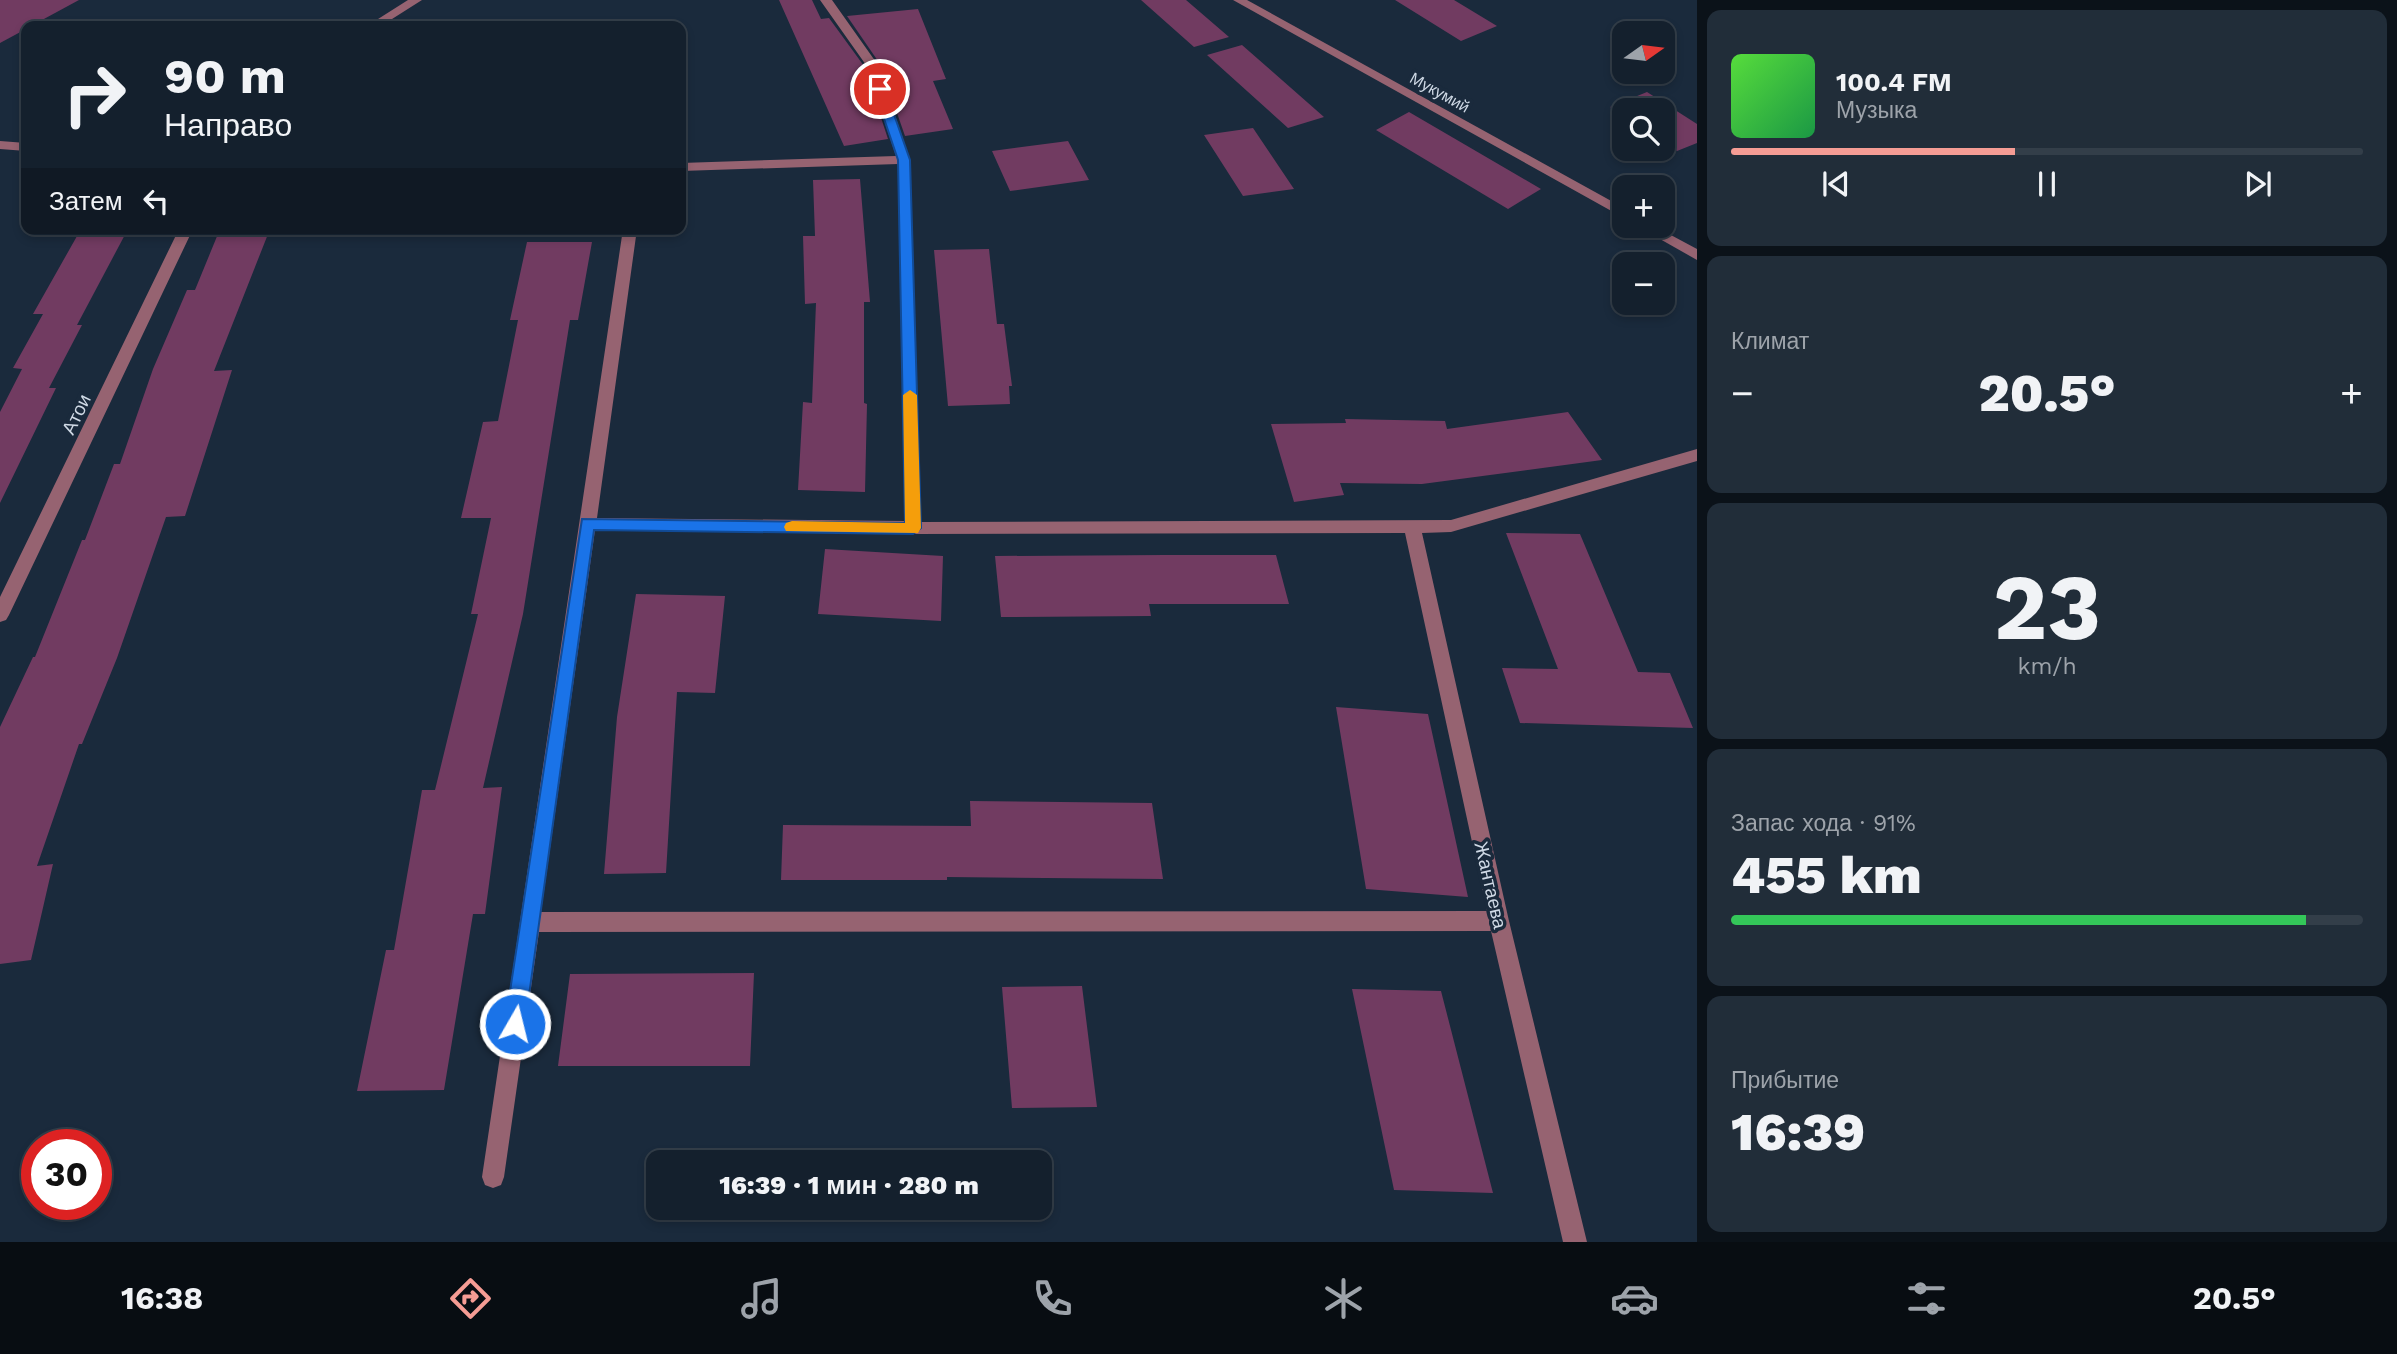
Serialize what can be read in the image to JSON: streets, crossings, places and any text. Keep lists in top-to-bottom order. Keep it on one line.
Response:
{"streets":{"street":["Мукумий","Атои","Жантаева"]},"north":"right","page":{"map_buttons":["+","−"],"turn":["90 m","Направо"],"song":["100.4 FM","Музыка"],"then":"Затем","tile":["Климат",["23","km/h"],["Запас хода · 91%","455 km"],["Прибытие","16:39"]],"heat":["−","20.5°","+"],"limit":"30","trip":"16:39 · 1 мин · 280 m","tabs":["16:38","20.5°"]}}
